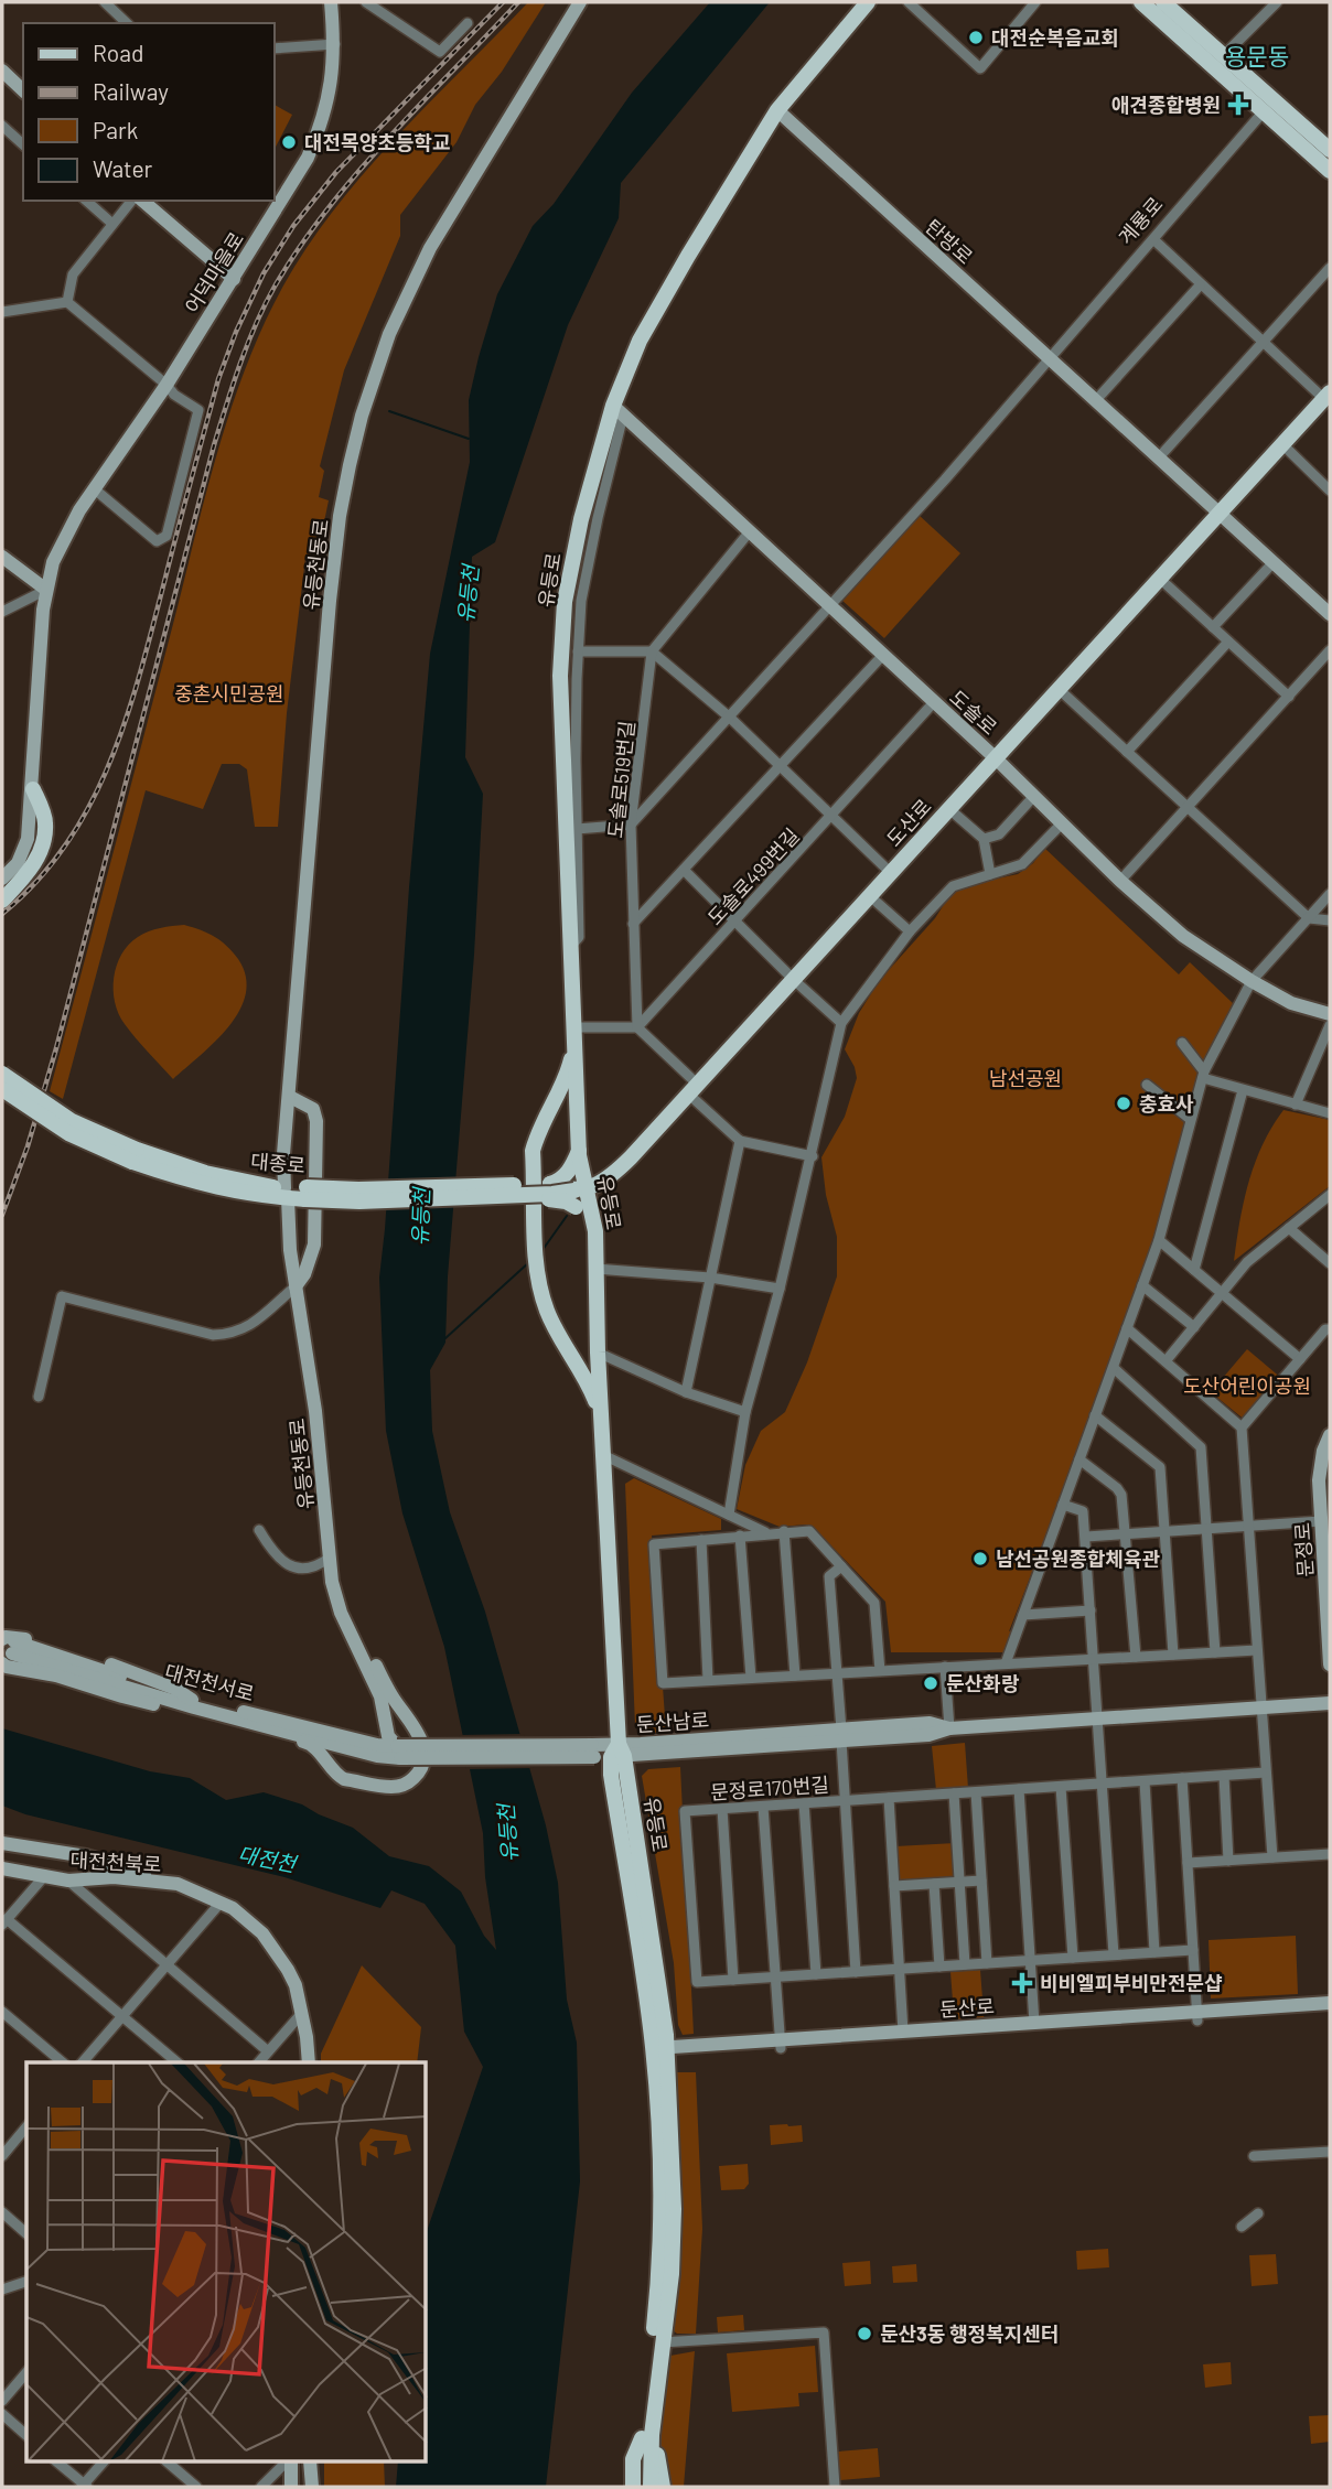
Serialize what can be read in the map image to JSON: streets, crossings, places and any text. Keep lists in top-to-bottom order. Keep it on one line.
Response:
{"streets":{"main road":["탄방로","어덕마을로","유등천동로","유등로","도솔로","도산로","대종로","문정로","대전천서로","둔산남로","대전천북로","둔산로"],"street":["계룡로","도솔로519번길","도솔로499번길","문정로170번길"]},"crossings":[["계룡로","탄방로"],["계룡로","도솔로"],["계룡로","도솔로519번길"],["탄방로","유등로"],["탄방로","도산로"],["유등천동로","대종로"],["유등천동로","대전천서로"],["유등천동로","둔산남로"],["유등로","도솔로"],["유등로","도산로"],["유등로","대종로"],["유등로","둔산남로"],["유등로","둔산로"],["도솔로","도산로"],["도솔로","도솔로499번길"],["도솔로519번길","도솔로499번길"],["도산로","대종로"],["대전천서로","둔산남로"]],"districts":["용문동"],"water":["유등천","대전천"],"parks":["중촌시민공원","남선공원","도산어린이공원"],"places":{"other":["대전순복음교회","대전목양초등학교","충효사","남선공원종합체육관","둔산화랑","둔산3동 행정복지센터"],"health":["애견종합병원","비비엘피부비만전문샵"]},"legend":["Road","Railway","Park","Water"]}
